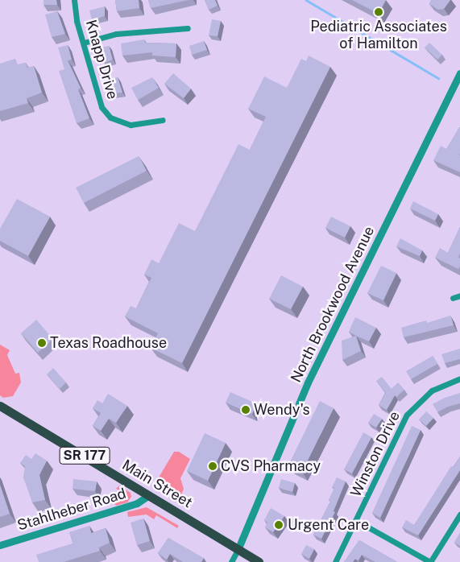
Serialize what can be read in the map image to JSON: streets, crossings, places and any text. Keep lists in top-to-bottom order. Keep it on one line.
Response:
{"streets":{"main road":["SR 177","Main Street"],"street":["Knapp Drive","North Brookwood Avenue","Winston Drive","Stahlheber Road"]},"crossings":[["North Brookwood Avenue","Main Street"],["Main Street","Stahlheber Road"]],"places":["Pediatric Associates of Hamilton","Texas Roadhouse","Wendy's","CVS Pharmacy","Urgent Care"]}
